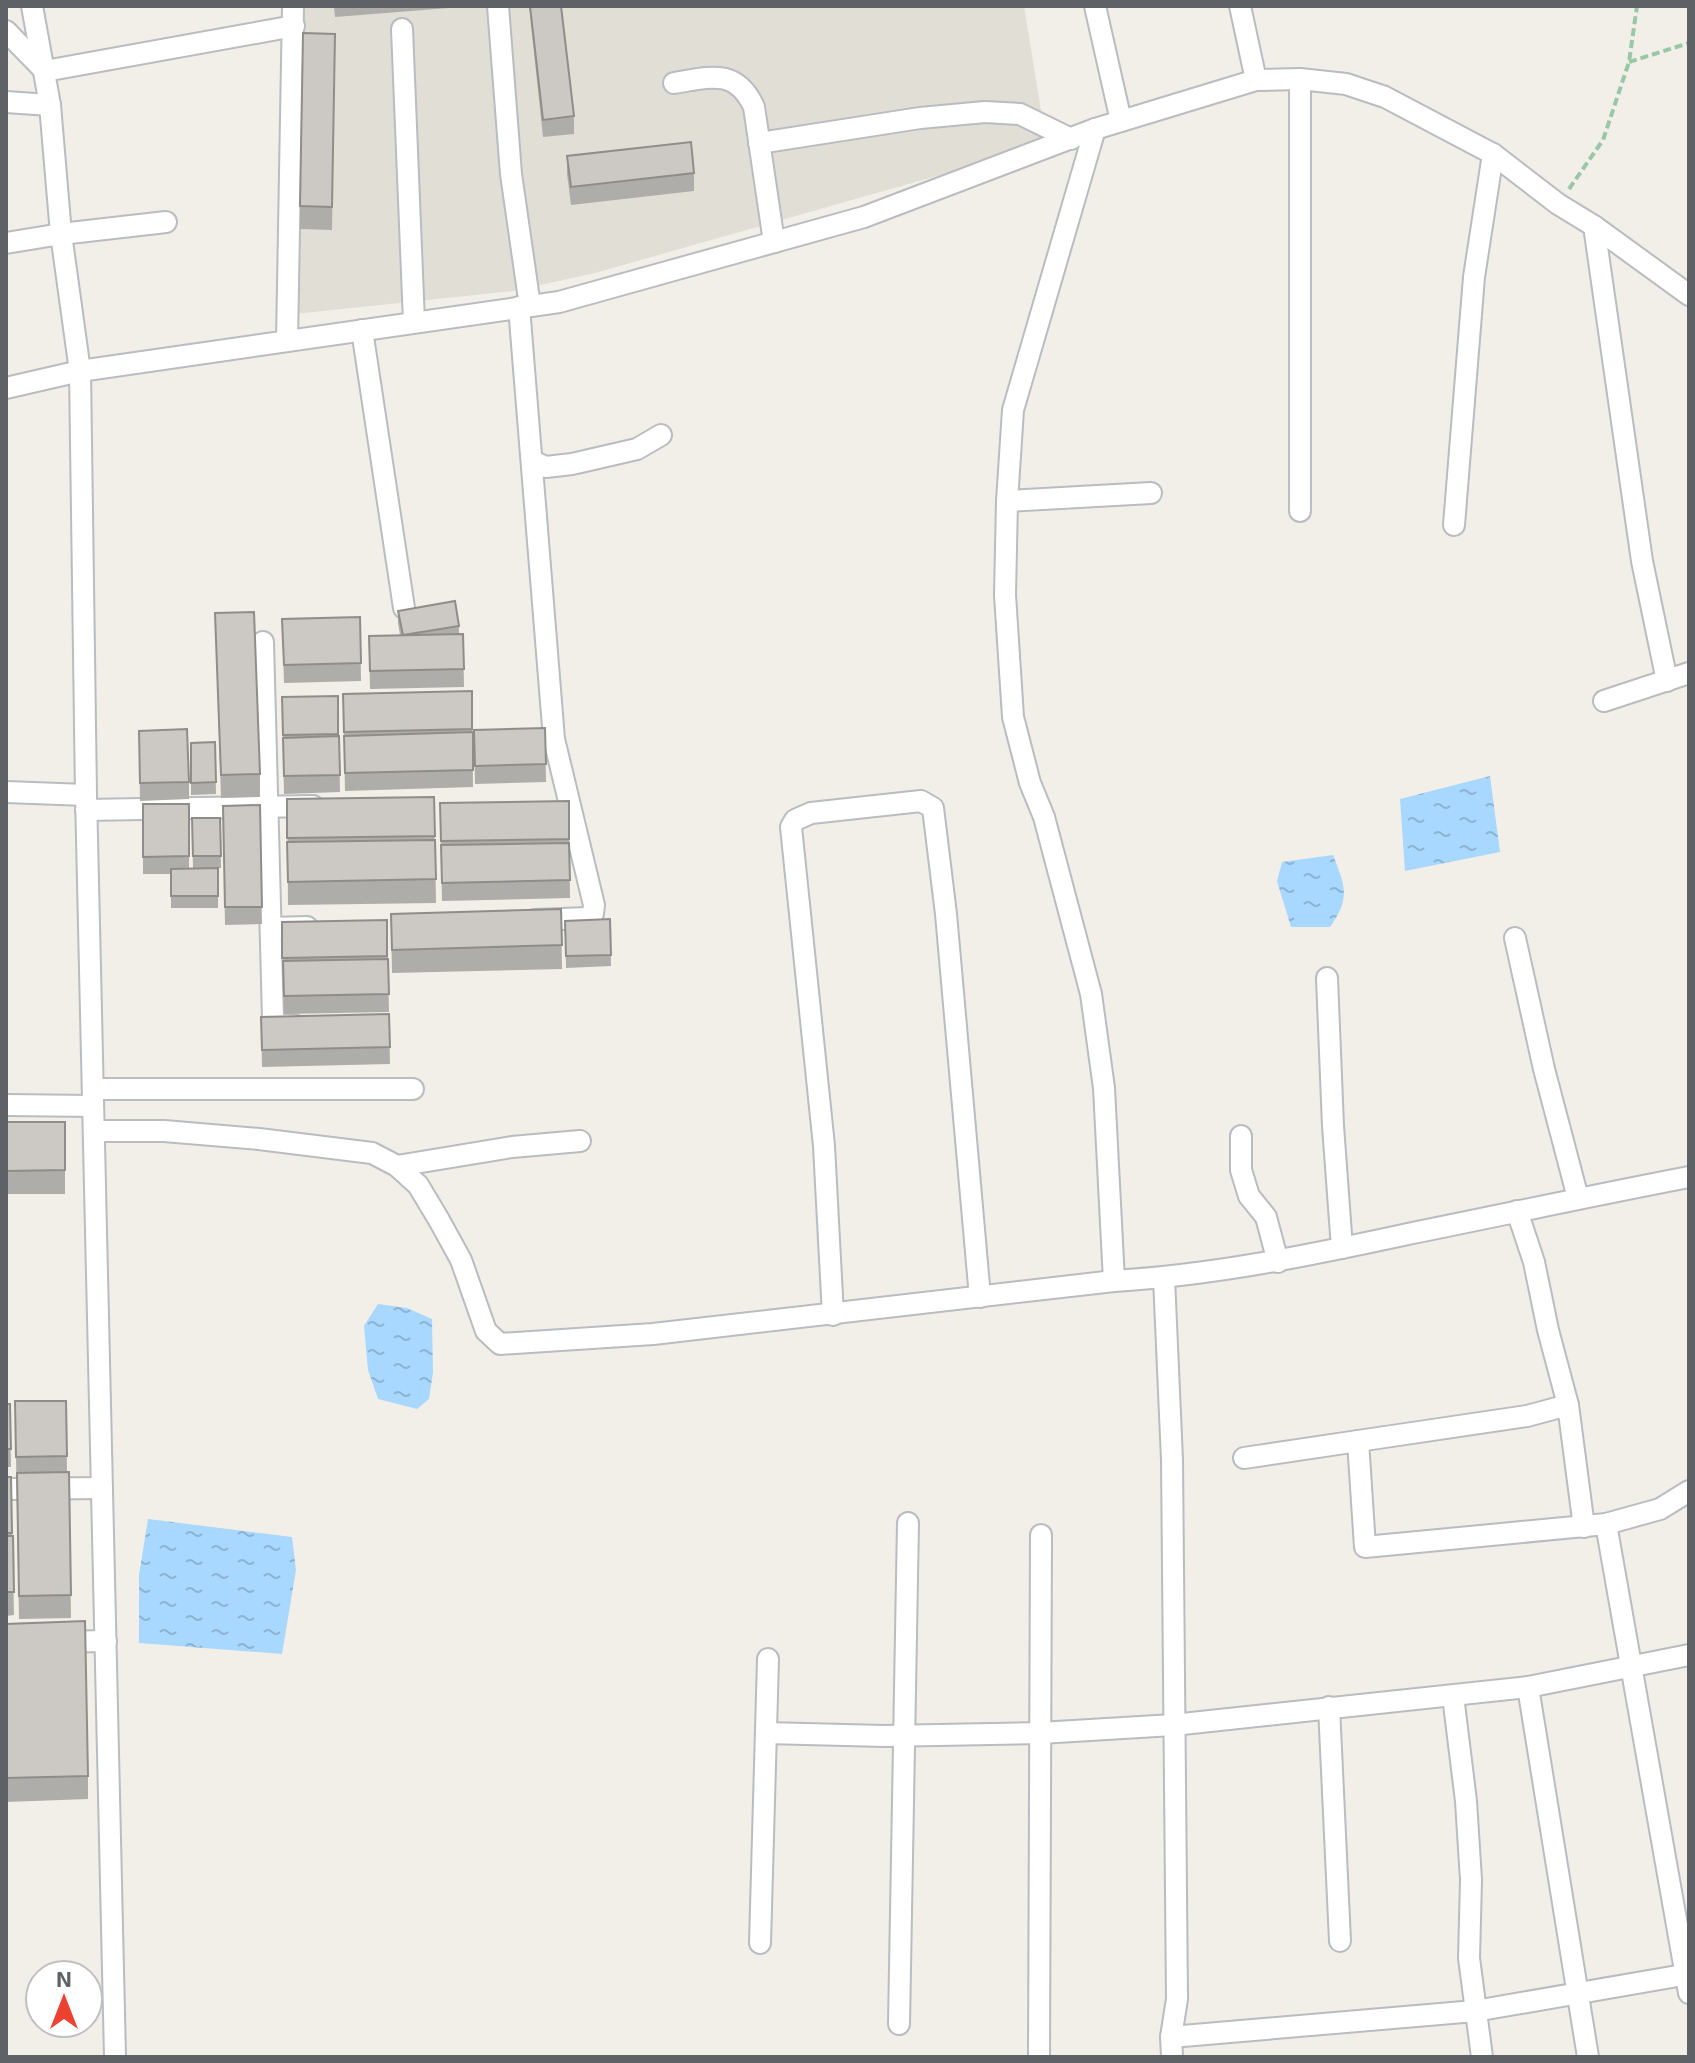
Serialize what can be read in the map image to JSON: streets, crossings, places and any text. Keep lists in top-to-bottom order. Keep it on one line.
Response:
{"north":"top"}
